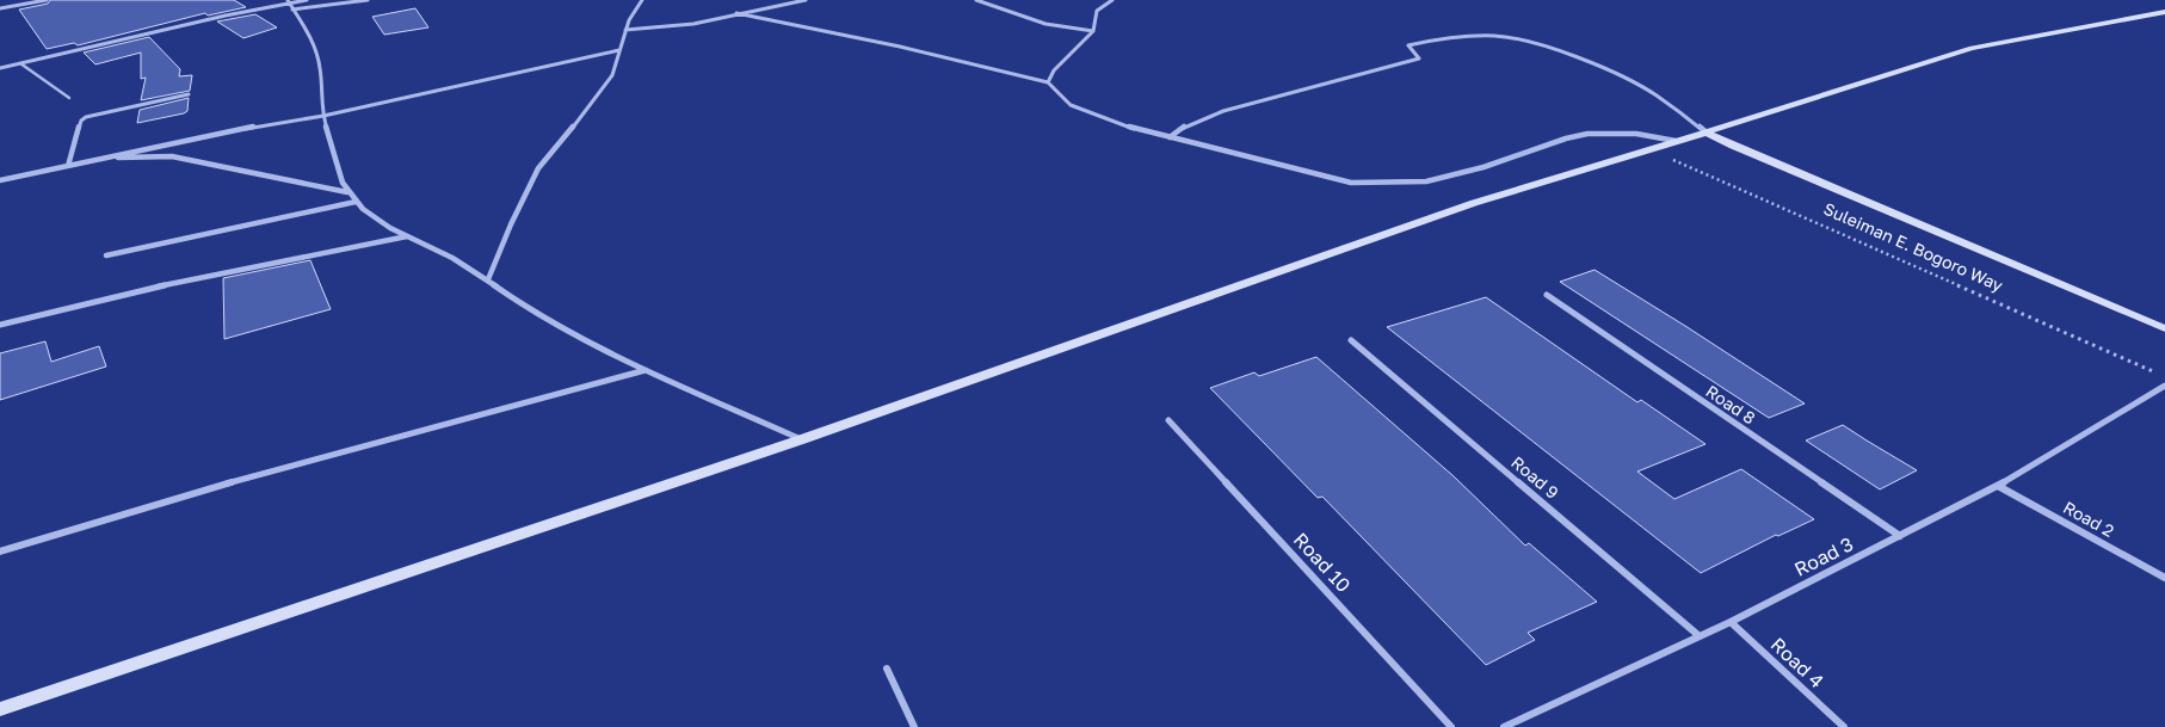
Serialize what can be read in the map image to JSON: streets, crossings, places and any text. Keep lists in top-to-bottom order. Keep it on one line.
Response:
{"streets":{"main road":["Suleiman E. Bogoro Way"],"street":["Road 8","Road 9","Road 2","Road 3","Road 10","Road 4"]},"crossings":[["Road 8","Road 3"],["Road 9","Road 3"],["Road 2","Road 3"],["Road 3","Road 4"]]}
